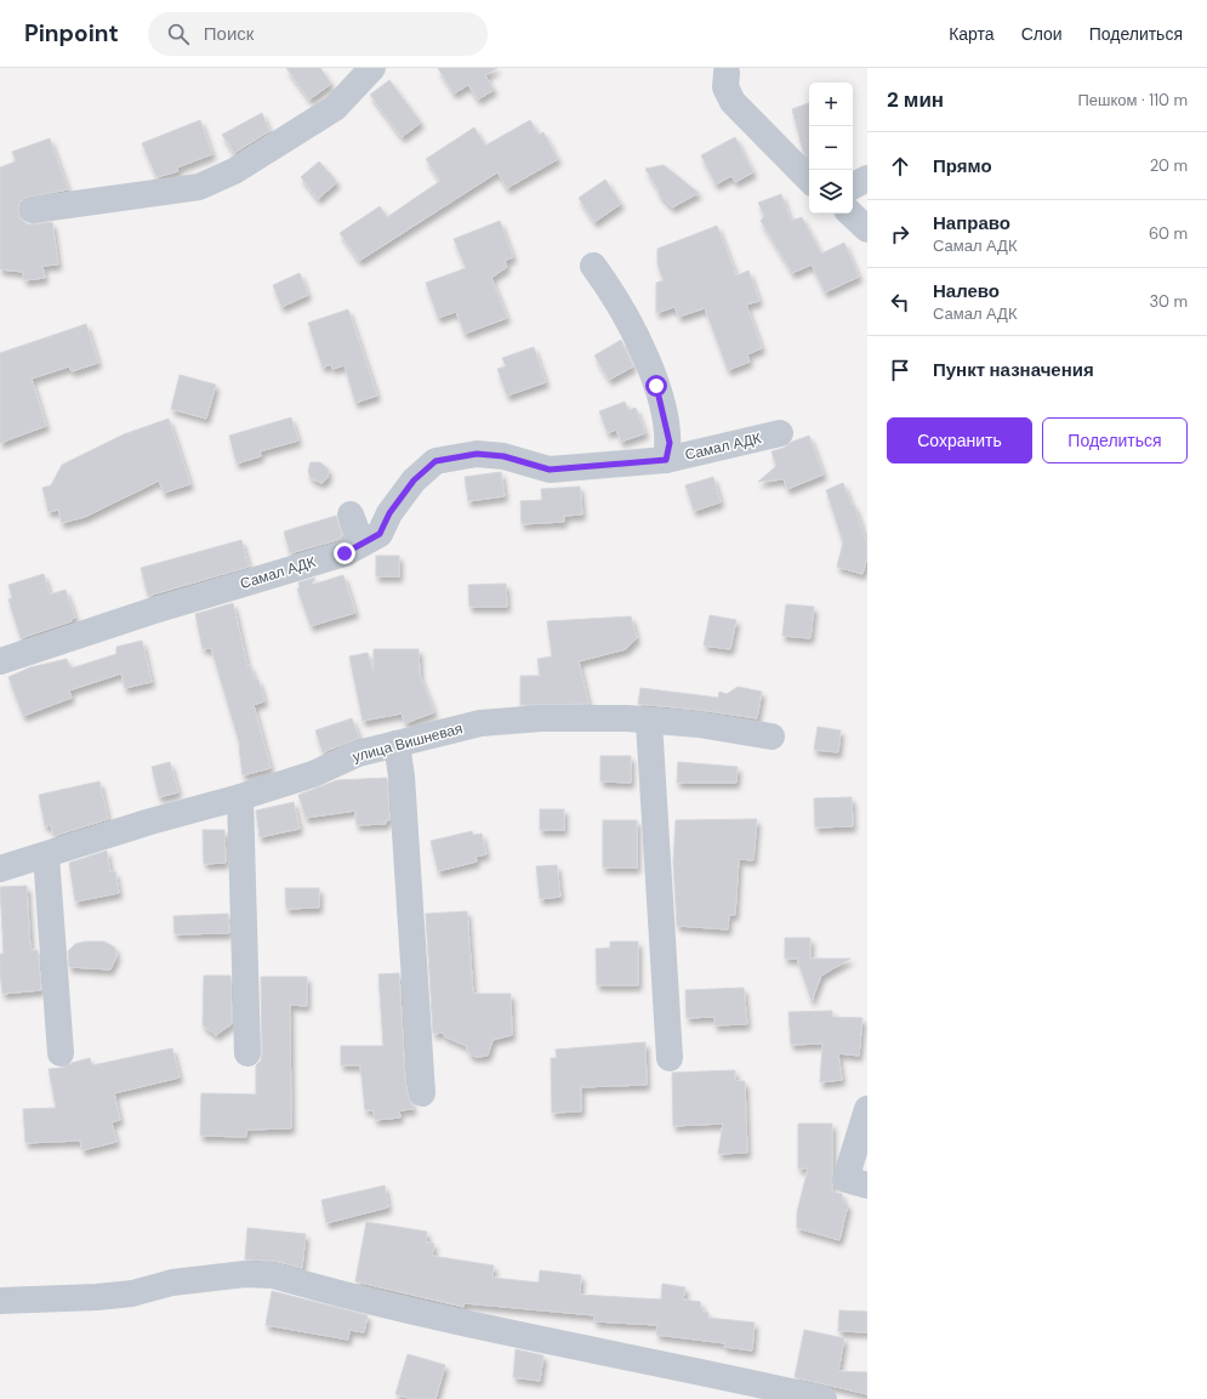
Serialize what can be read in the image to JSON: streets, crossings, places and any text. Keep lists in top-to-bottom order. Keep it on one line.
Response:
{"streets":{"street":["Самал АДК","улица Вишневая"]},"page":{"header":"Pinpoint","search":"Поиск","nav":["Карта","Слои","Поделиться"],"heading":["2 мин","Пешком · 110 m"],"map_buttons":["+","−"],"list":[["Прямо","20 m"],["Направо","Самал АДК","60 m"],["Налево","Самал АДК","30 m"],"Пункт назначения"],"buttons":["Сохранить","Поделиться"]}}
